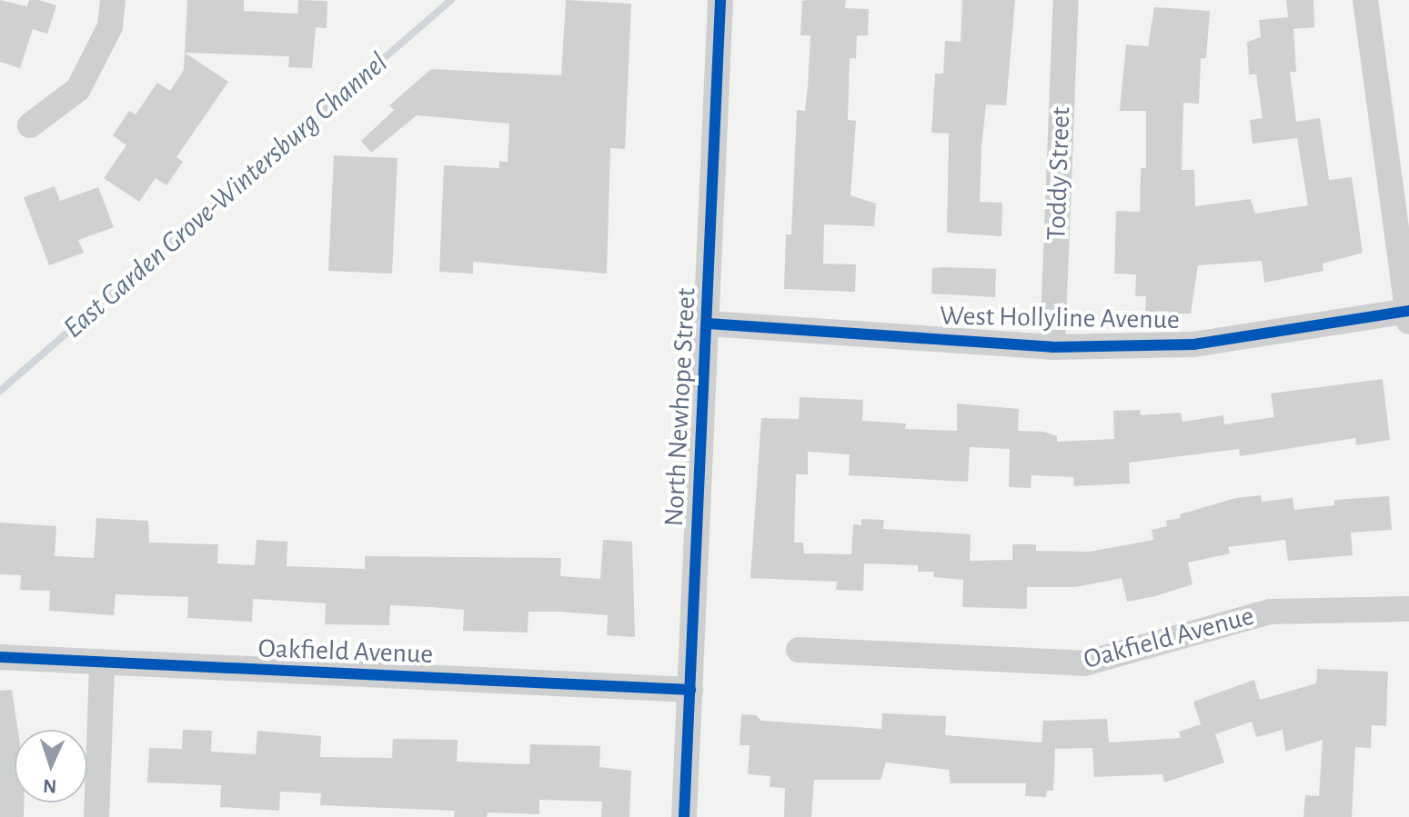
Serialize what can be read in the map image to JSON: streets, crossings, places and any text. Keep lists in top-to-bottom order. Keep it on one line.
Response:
{"streets":{"street":["Toddy Street","West Hollyline Avenue","North Newhope Street","Oakfield Avenue"]},"crossings":[["Toddy Street","West Hollyline Avenue"],["West Hollyline Avenue","North Newhope Street"],["North Newhope Street","Oakfield Avenue"]],"water":["East Garden Grove-Wintersburg Channel"],"north":"bottom"}
